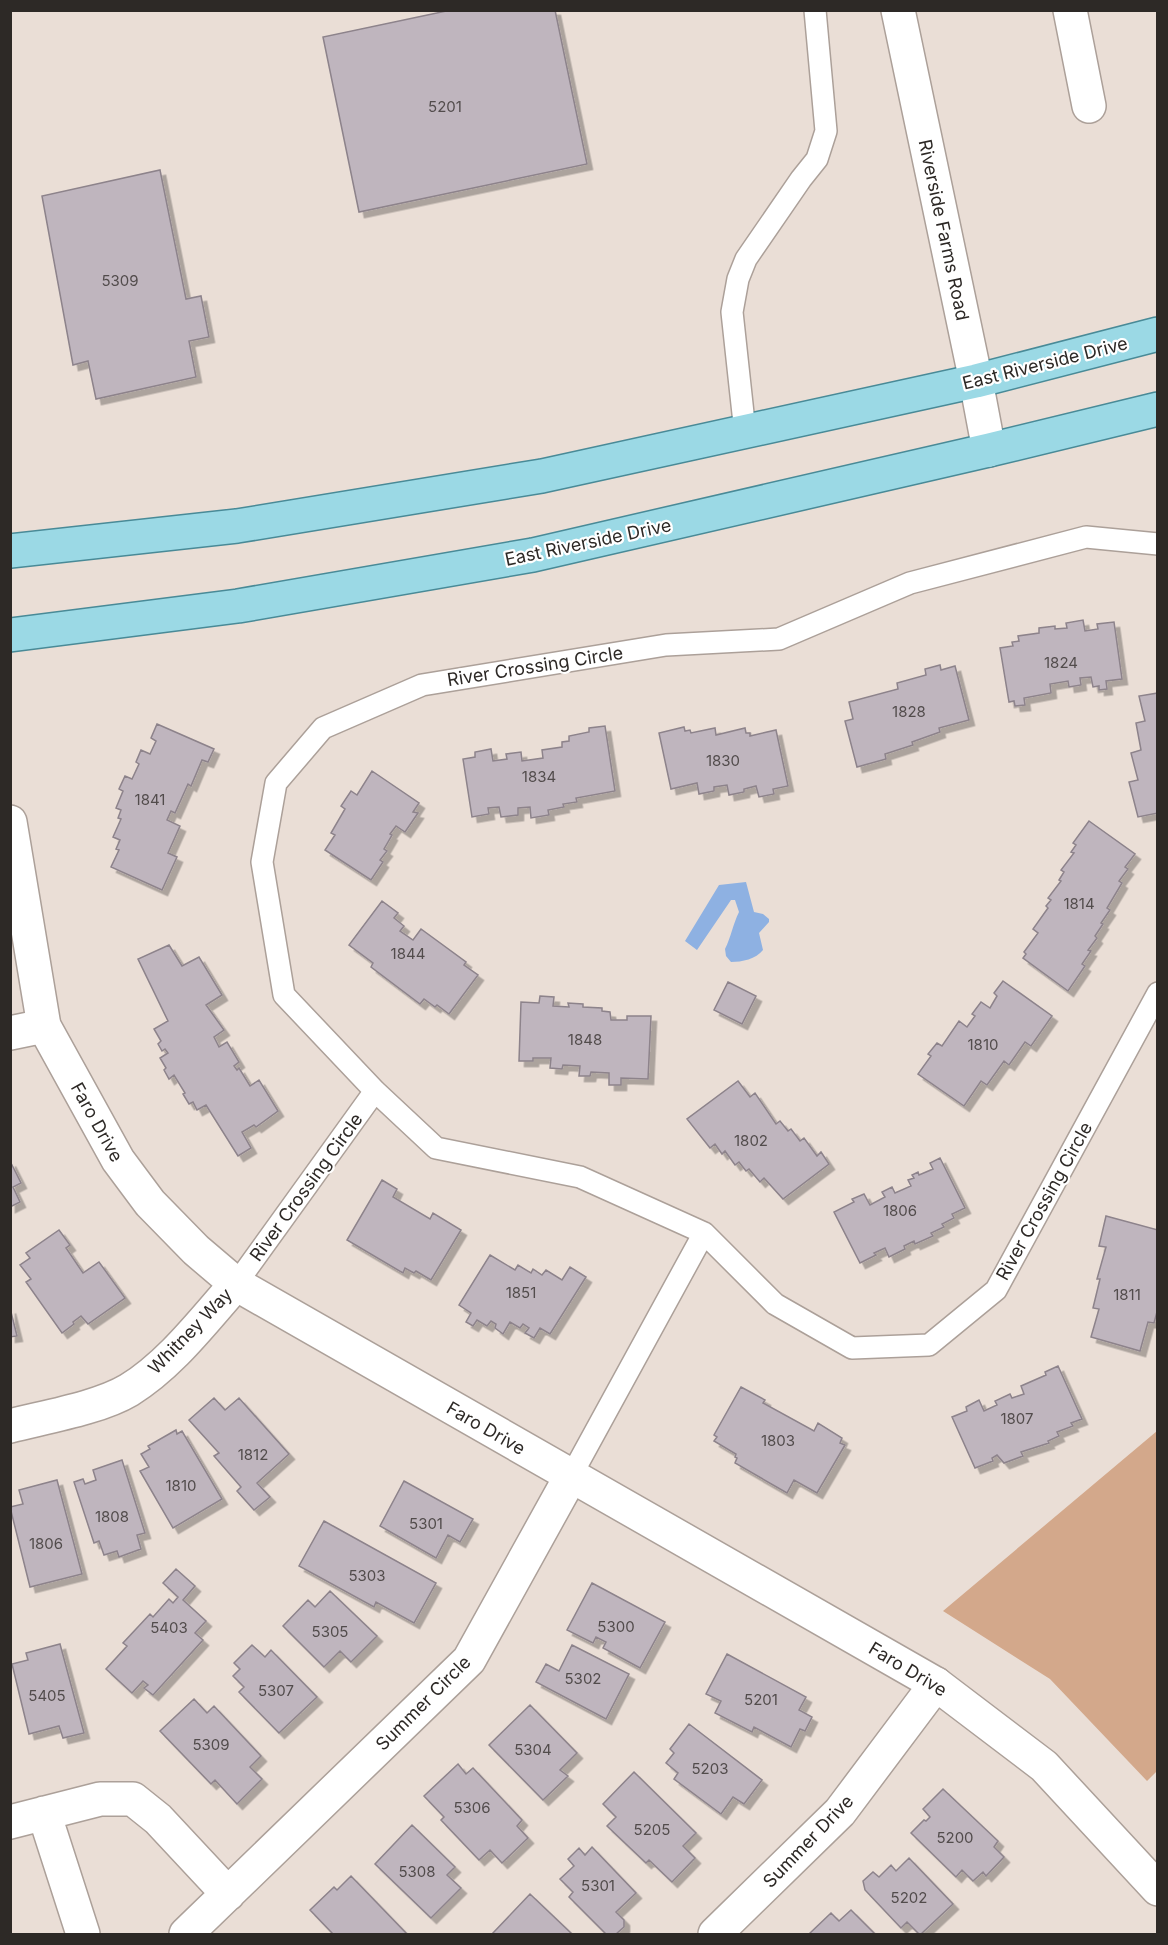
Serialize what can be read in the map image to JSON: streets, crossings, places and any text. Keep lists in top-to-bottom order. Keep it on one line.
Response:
{"streets":{"main road":["East Riverside Drive"],"street":["Riverside Farms Road","Faro Drive","Whitney Way","Summer Circle","Summer Drive"],"lane":["River Crossing Circle"]},"crossings":[["Riverside Farms Road","East Riverside Drive"],["River Crossing Circle","Faro Drive"],["River Crossing Circle","Whitney Way"],["Faro Drive","Whitney Way"],["Faro Drive","Summer Circle"],["Faro Drive","Summer Drive"]],"house_numbers":["5201","5309","1824","1828","1830","1834","1841","1814","1844","1848","1810","1802","1806","1851","1811","1807","1803","1812","1810","1808","5301","1806","5303","5300","5403","5305","5302","5307","5405","5201","5309","5304","5203","5306","5205","5200","5308","5301","5202"]}
